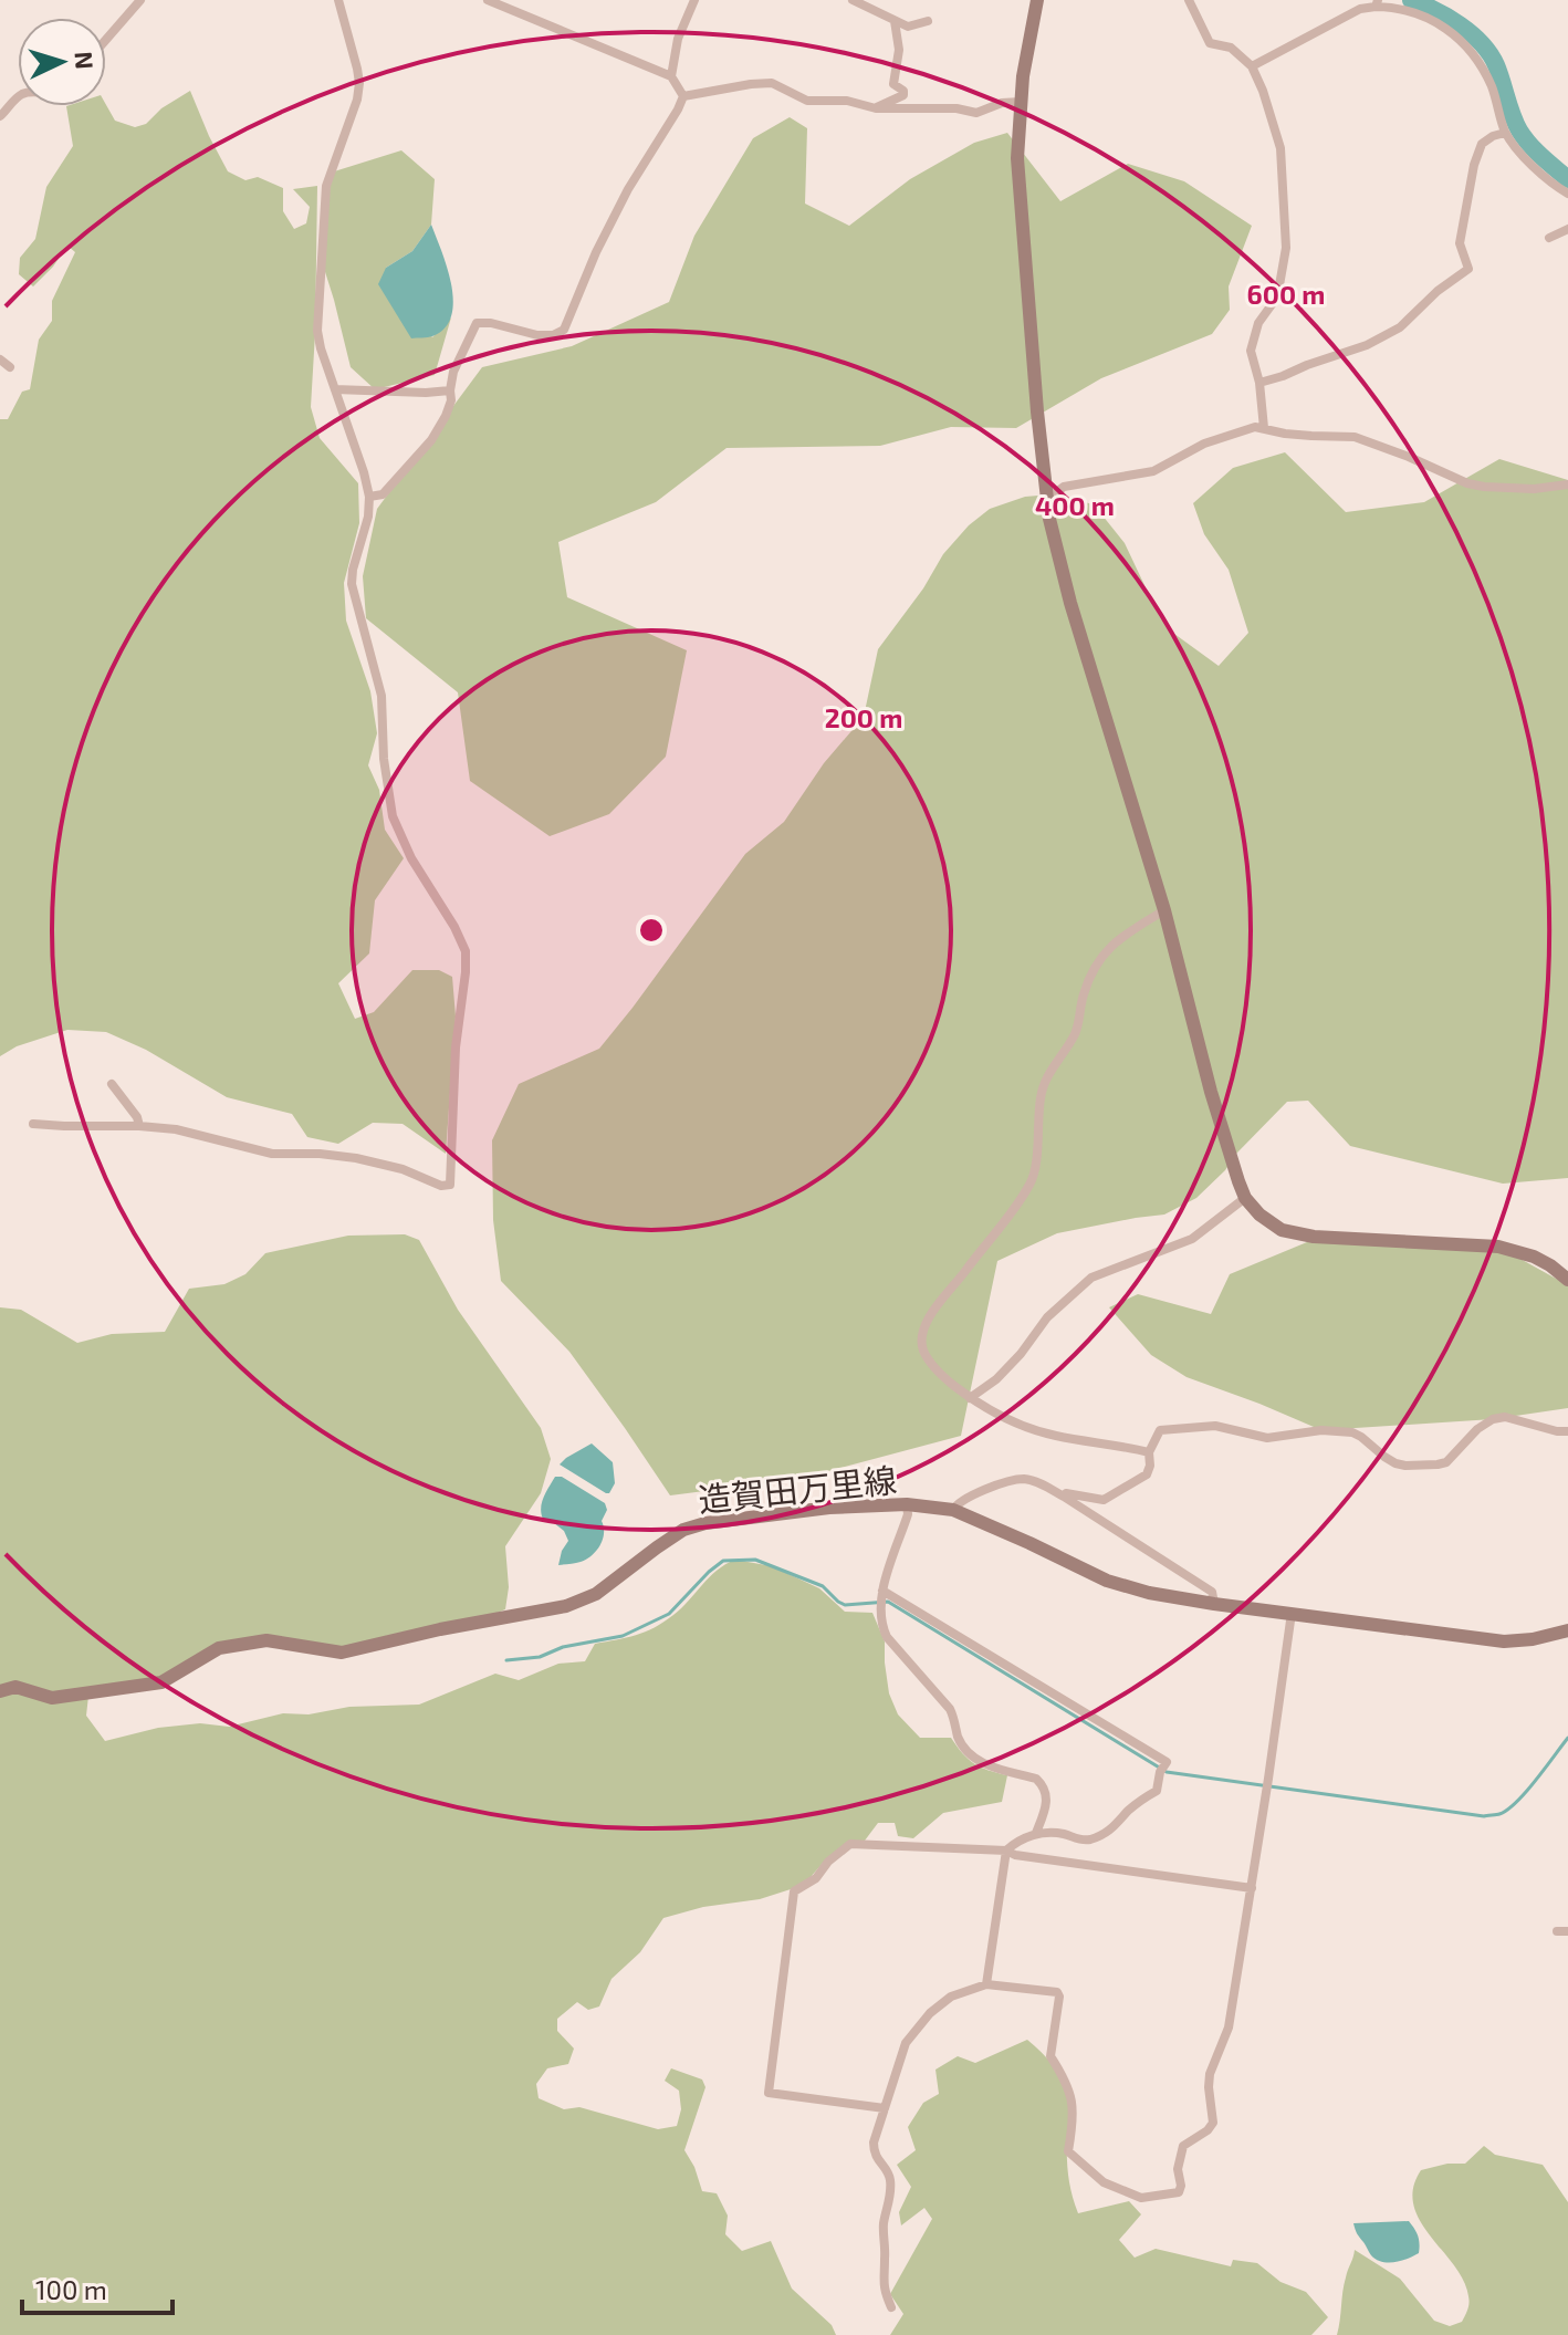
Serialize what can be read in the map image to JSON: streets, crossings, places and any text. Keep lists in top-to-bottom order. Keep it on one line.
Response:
{"streets":{"main road":["造賀田万里線"]},"scale_bar":"100 m","north":"right","rings":["600 m","400 m","200 m"]}
